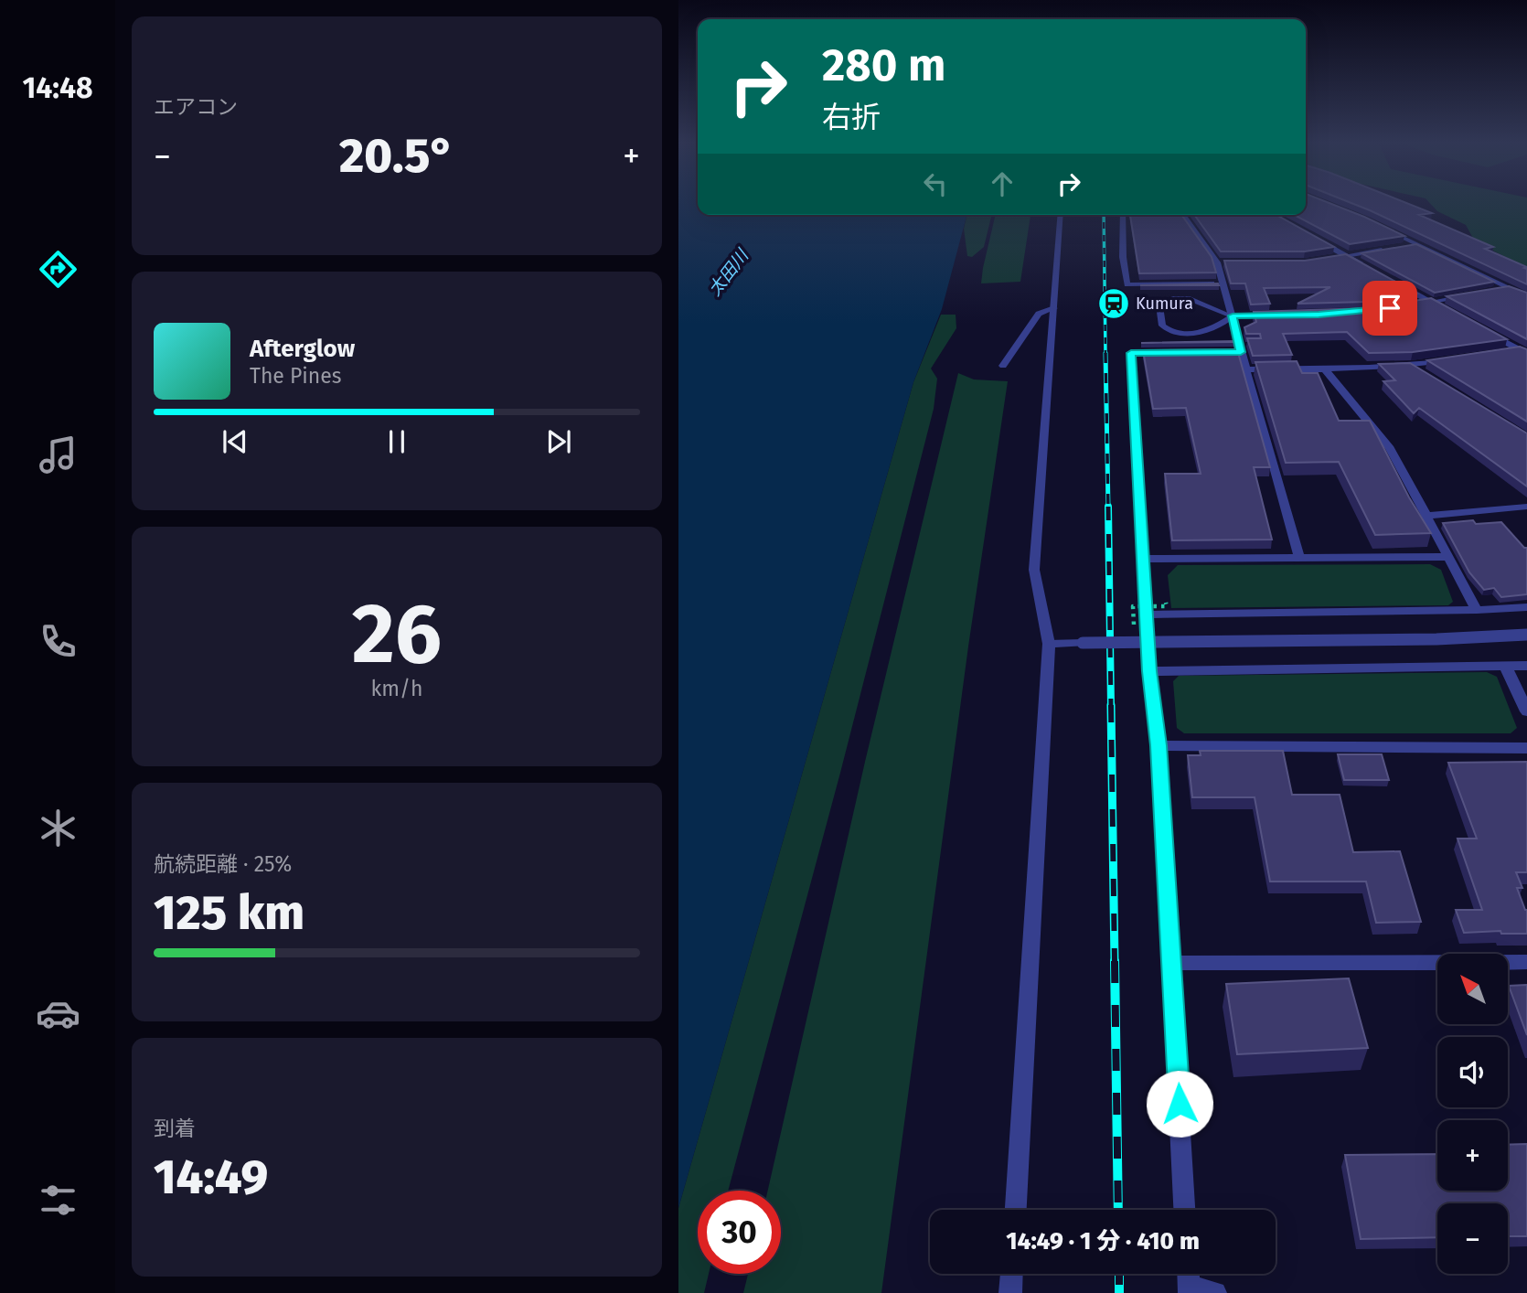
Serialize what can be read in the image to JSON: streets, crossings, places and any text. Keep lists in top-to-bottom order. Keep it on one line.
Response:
{"water":["太田川"],"places":{"station":["Kumura"]},"north":"top left","page":{"tabs":"14:48","tile":["エアコン",["26","km/h"],["航続距離 · 25%","125 km"],["到着","14:49"]],"turn":["280 m","右折"],"heat":["−","20.5°","+"],"song":["Afterglow","The Pines"],"map_buttons":["+","−"],"limit":"30","trip":"14:49 · 1 分 · 410 m"}}
